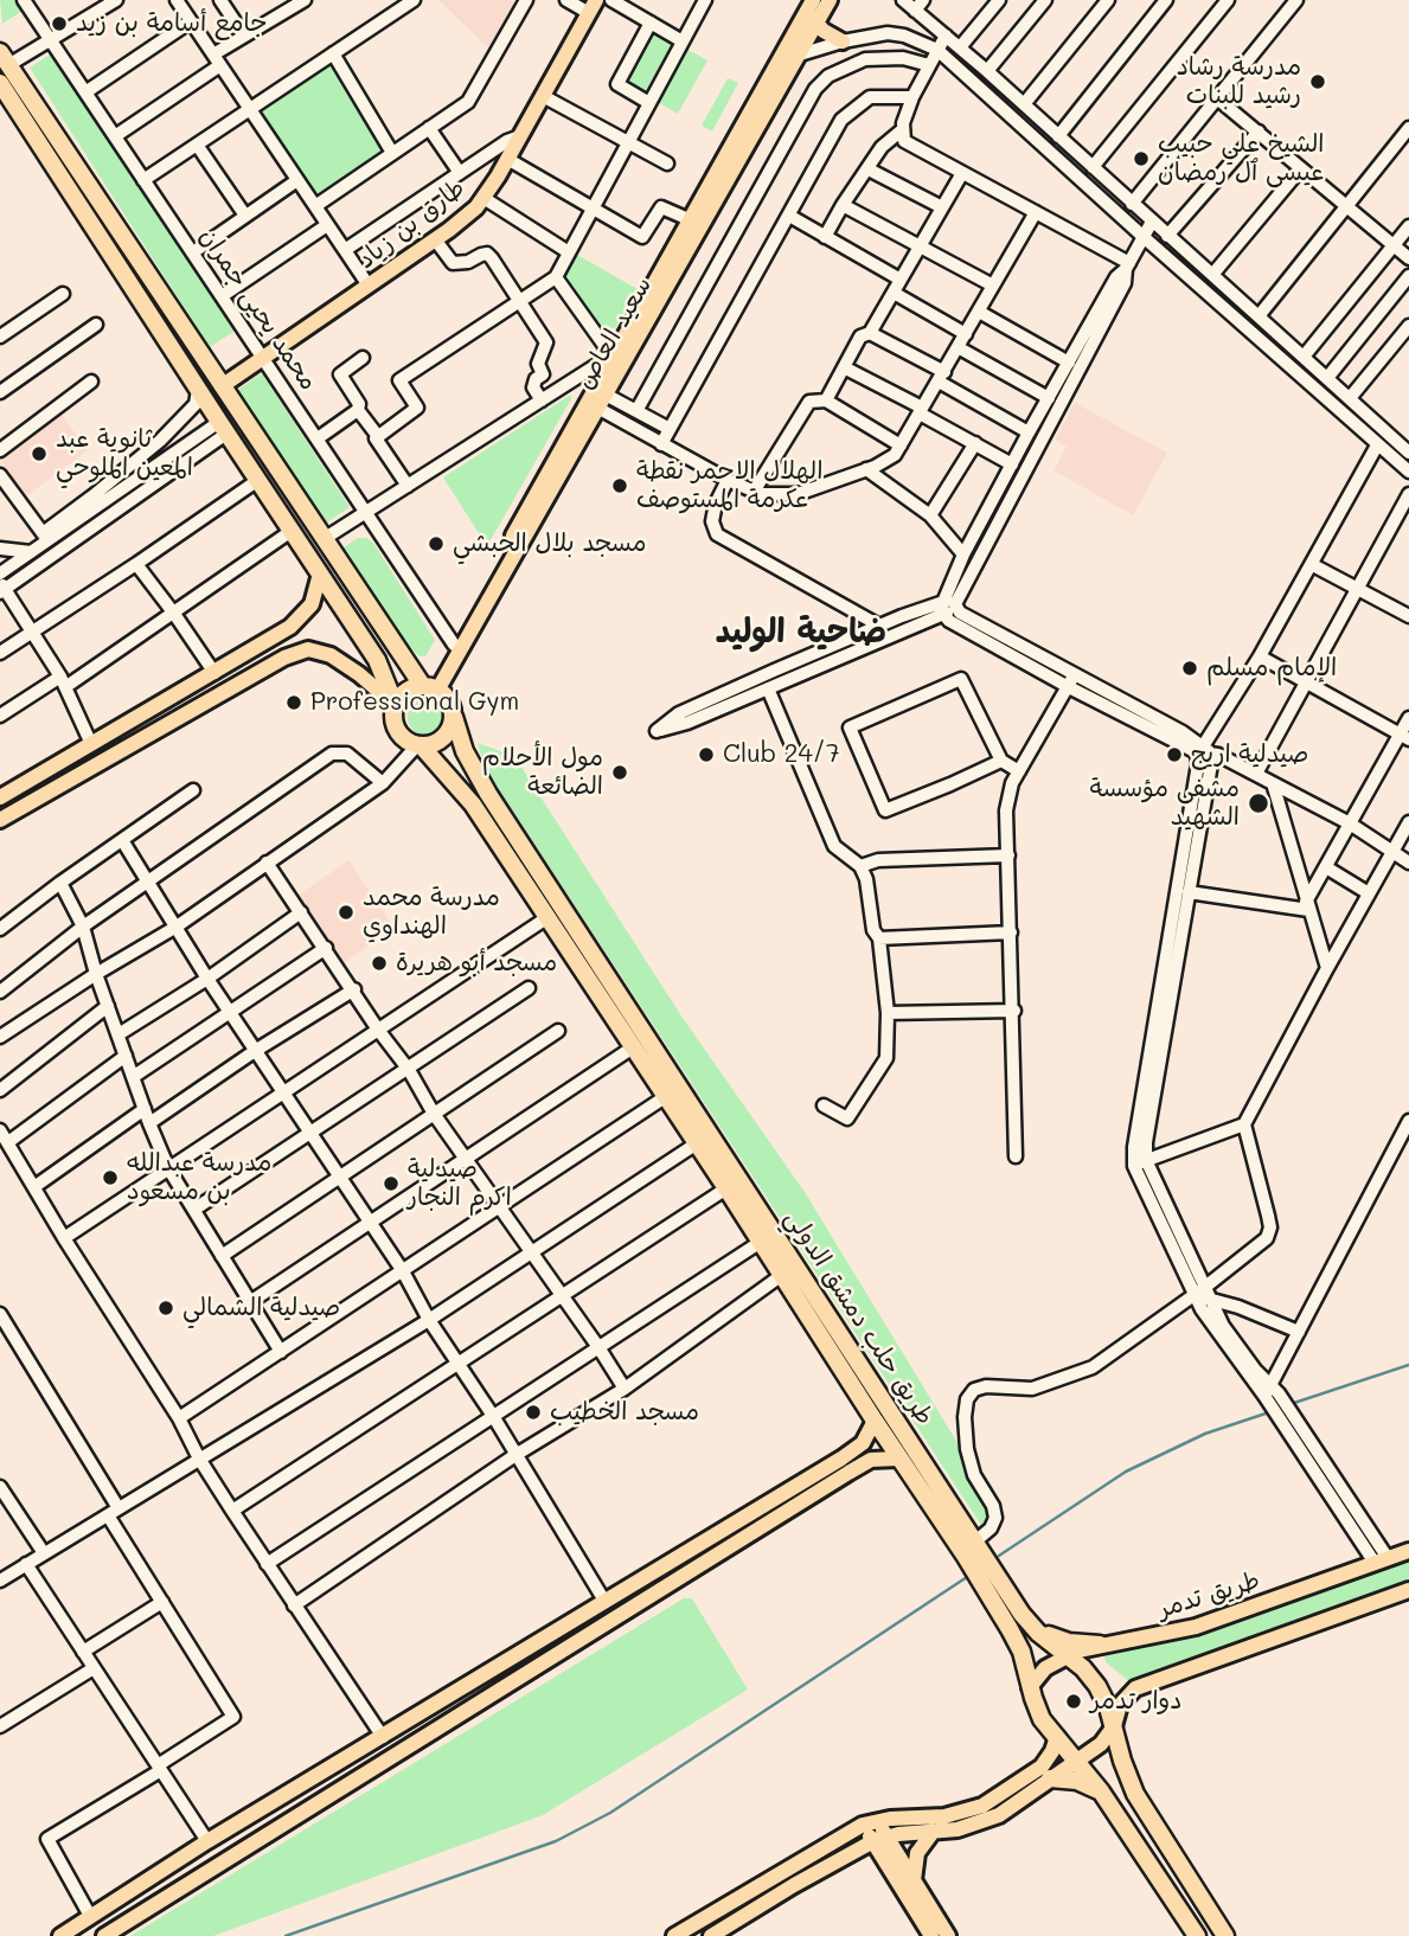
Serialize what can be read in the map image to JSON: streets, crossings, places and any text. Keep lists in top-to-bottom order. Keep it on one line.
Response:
{"streets":{"highway":["طريق حلب دمشق الدولي"],"main road":["طارق بن زياد","سعيد العاص","طريق تدمر"],"street":["محمد يحيى جمران"]},"crossings":[["طارق بن زياد","محمد يحيى جمران"],["سعيد العاص","طريق حلب دمشق الدولي"],["طريق حلب دمشق الدولي","طريق تدمر"]],"districts":["ضاحية الوليد"],"places":["جامع أسامة بن زيد","مدرسة رشاد رشيد للبنات","الشيخ علي حبيب عيسى ٱل رمضان","ثانوية عبد المعين الملوحي","الهلال الاحمر نقطة عكرمة المستوصف","مسجد بلال الحبشي","الإمام مسلم","Professional Gym","Club 24/7","صيدلية اريج","مول الأحلام الضائعة","مشفى مؤسسة الشهيد","مدرسة محمد الهنداوي","مسجد أبو هريرة","مدرسة عبدالله بن مسعود","صيدلية اكرم النجار","صيدلية الشمالي","مسجد الخطيب","دوار تدمر"]}
